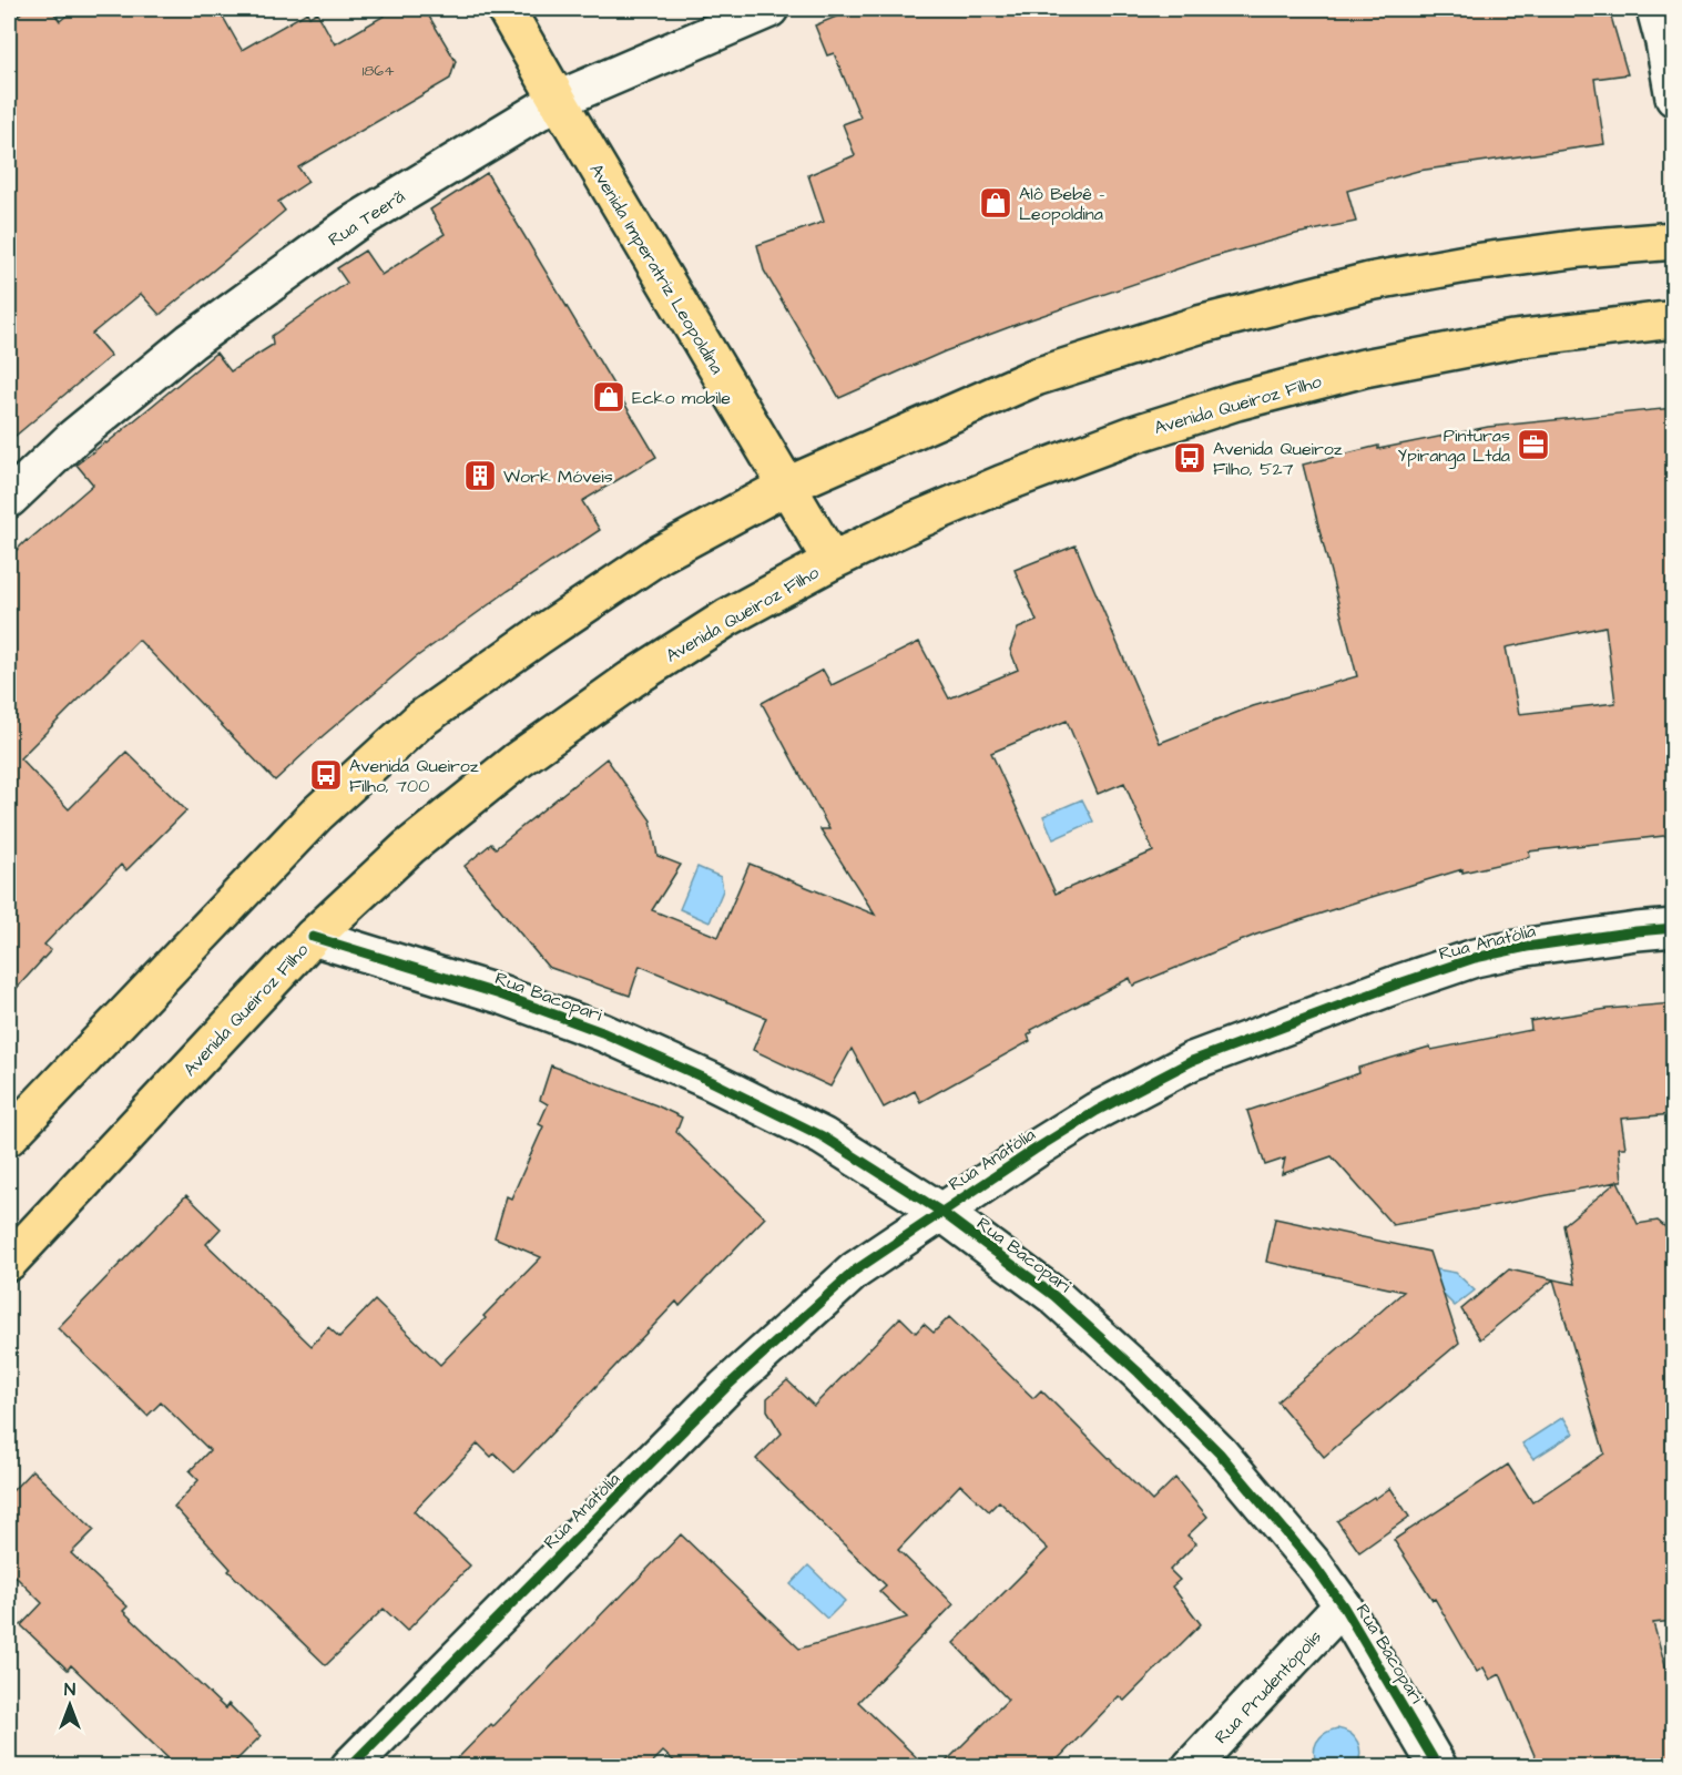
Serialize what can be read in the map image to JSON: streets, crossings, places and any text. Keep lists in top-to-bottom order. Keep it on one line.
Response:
{"streets":{"main road":["Avenida Imperatriz Leopoldina","Avenida Queiroz Filho"],"street":["Rua Teerã","Rua Anatólia","Rua Bacopari","Rua Prudentópolis"]},"crossings":[["Rua Teerã","Avenida Imperatriz Leopoldina"],["Avenida Imperatriz Leopoldina","Avenida Queiroz Filho"],["Avenida Queiroz Filho","Rua Bacopari"],["Rua Anatólia","Rua Bacopari"],["Rua Bacopari","Rua Prudentópolis"]],"places":{"shop":["Alô Bebê - Leopoldina","Ecko mobile"],"office":["Pinturas Ypiranga Ltda"],"bus stop":["Avenida Queiroz Filho, 527","Avenida Queiroz Filho, 700"],"building":["Work Móveis"]},"house_numbers":["1864"],"north":"top"}
